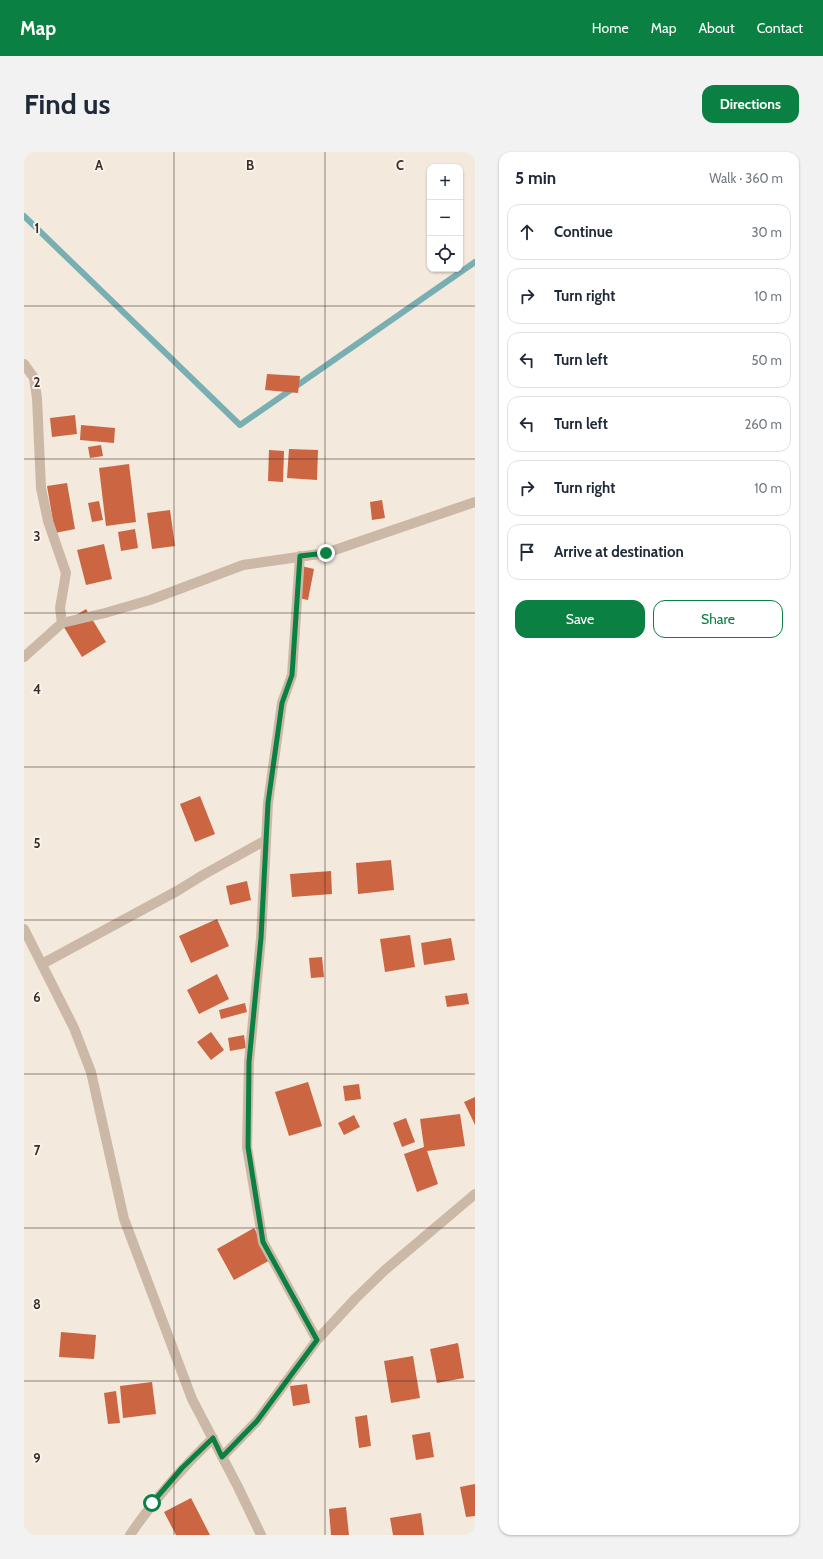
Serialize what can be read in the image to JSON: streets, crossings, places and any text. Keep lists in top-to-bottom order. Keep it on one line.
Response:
{"page":{"header":"Map","nav":["Home","Map","About","Contact"],"buttons":["Directions",["Save","Share"]],"title":"Find us","heading":["5 min","Walk · 360 m"],"map_buttons":["+","−"],"list":[["Continue","30 m"],["Turn right","10 m"],["Turn left","50 m"],["Turn left","260 m"],["Turn right","10 m"],"Arrive at destination"]},"grid":{"columns":["A","B","C"],"rows":["1","2","3","4","5","6","7","8","9"]}}
